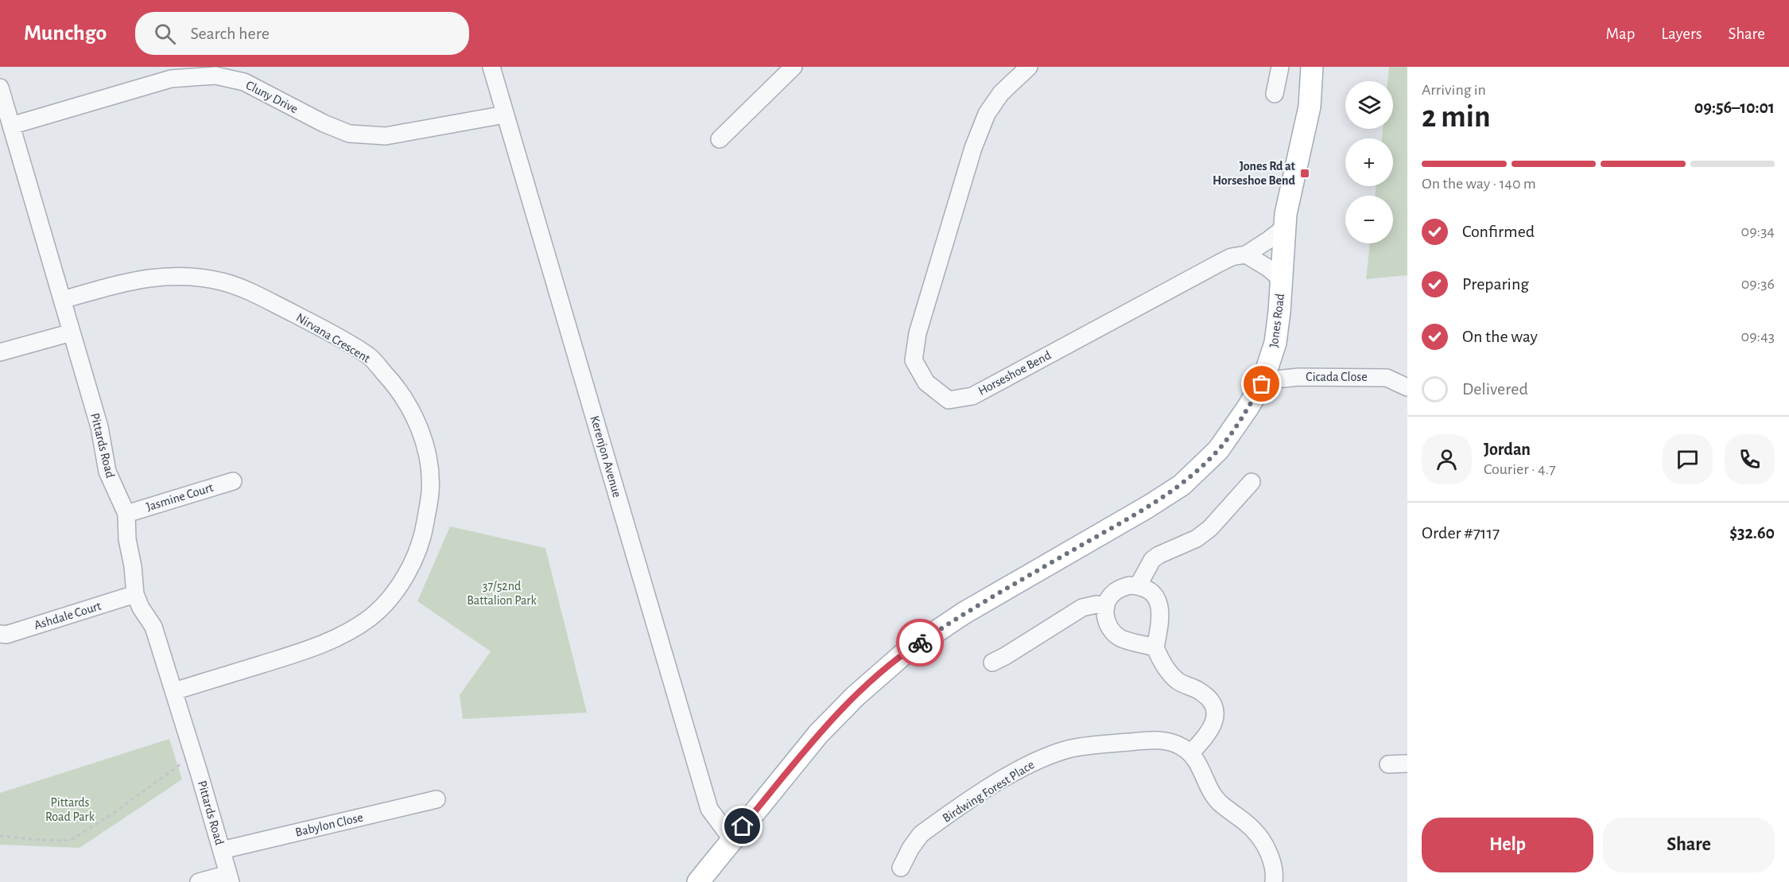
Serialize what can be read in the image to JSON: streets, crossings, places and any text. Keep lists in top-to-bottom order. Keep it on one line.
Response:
{"streets":{"main road":["Jones Road"],"street":["Cluny Drive","Nirvana Crescent","Horseshoe Bend","Cicada Close","Pittards Road","Kerenjon Avenue","Jasmine Court","Ashdale Court","Birdwing Forest Place","Babylon Close"]},"crossings":[["Cluny Drive","Pittards Road"],["Cluny Drive","Kerenjon Avenue"],["Jones Road","Horseshoe Bend"],["Jones Road","Cicada Close"],["Jones Road","Kerenjon Avenue"],["Nirvana Crescent","Pittards Road"],["Pittards Road","Jasmine Court"],["Pittards Road","Ashdale Court"],["Pittards Road","Babylon Close"]],"parks":["37/52nd Battalion Park","Pittards Road Park"],"places":{"transit":["Jones Rd at Horseshoe Bend"]},"page":{"header":"Munchgo","search":"Search here","nav":["Map","Layers","Share"],"heading":["2 min","Arriving in","09:56–10:01"],"panel":["Jordan","Courier · 4.7","Order #7117","$32.60"],"map_buttons":["+","−"],"bar":"On the way · 140 m","list":[["Confirmed","09:34"],["Preparing","09:36"],["On the way","09:43"],"Delivered"],"buttons":["Help","Share"]}}
